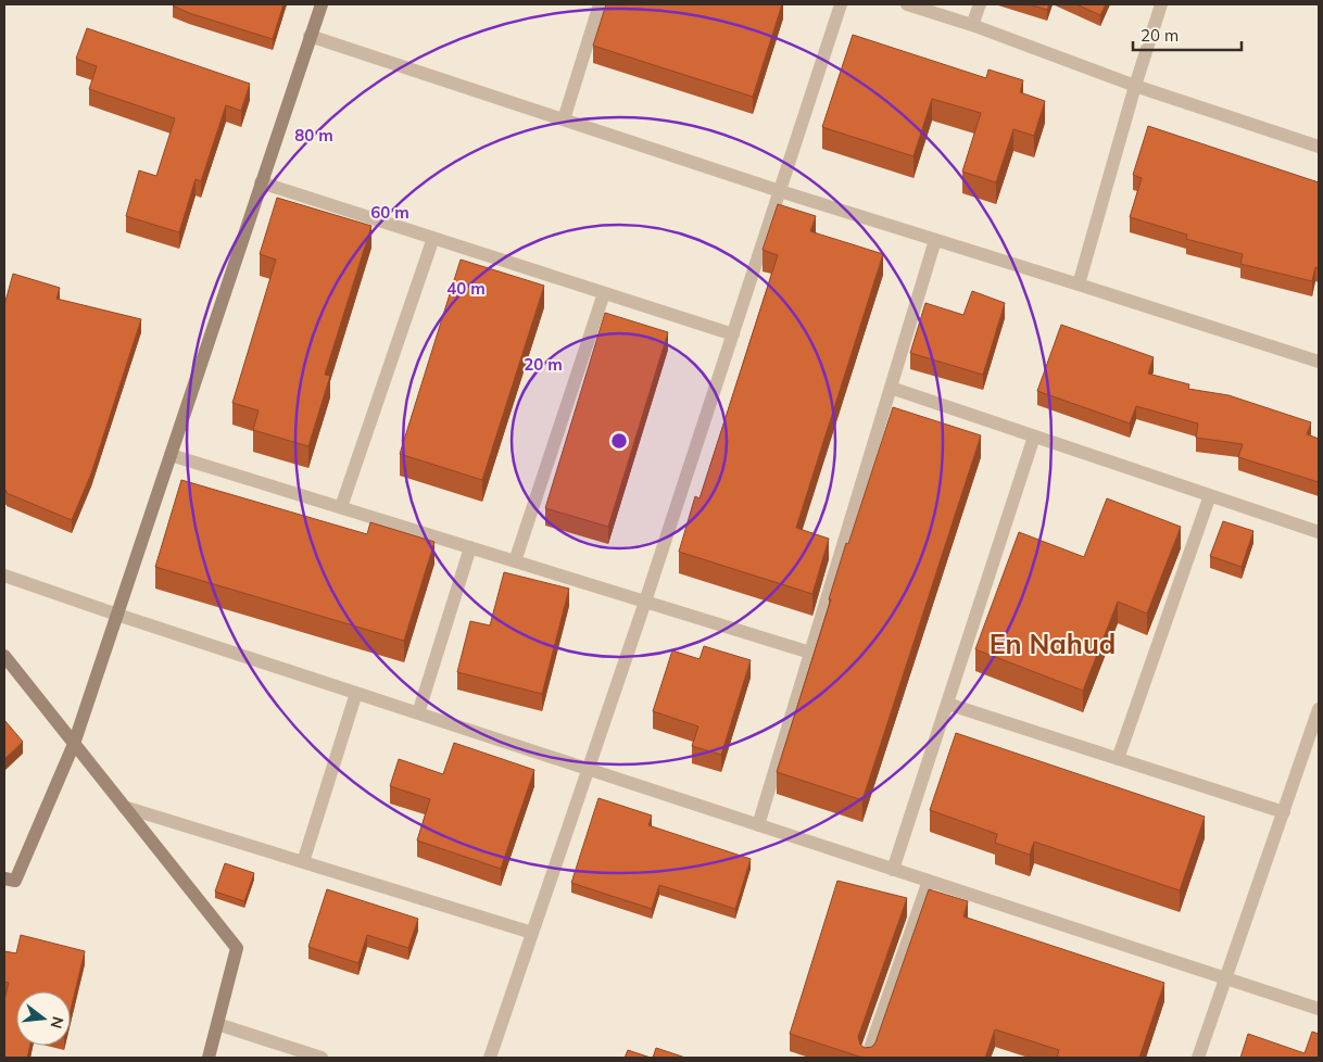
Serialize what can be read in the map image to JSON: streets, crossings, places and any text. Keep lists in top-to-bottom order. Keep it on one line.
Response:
{"districts":["En Nahud"],"scale_bar":"20 m","north":"right","rings":["80 m","60 m","40 m","20 m"]}
